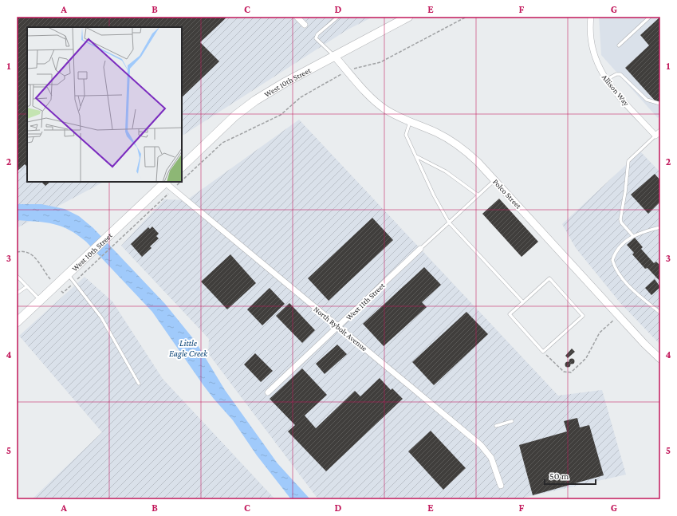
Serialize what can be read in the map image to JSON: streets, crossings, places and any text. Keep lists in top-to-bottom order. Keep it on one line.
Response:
{"streets":{"main road":["West 10th Street"],"street":["Allison Way","Polco Street","West 11th Street","North Rybolt Avenue"]},"crossings":[["West 10th Street","Polco Street"],["West 10th Street","North Rybolt Avenue"],["West 11th Street","North Rybolt Avenue"]],"water":["Little Eagle Creek"],"scale_bar":"50 m","grid":{"columns":["A","B","C","D","E","F","G"],"rows":["1","2","3","4","5"]}}
